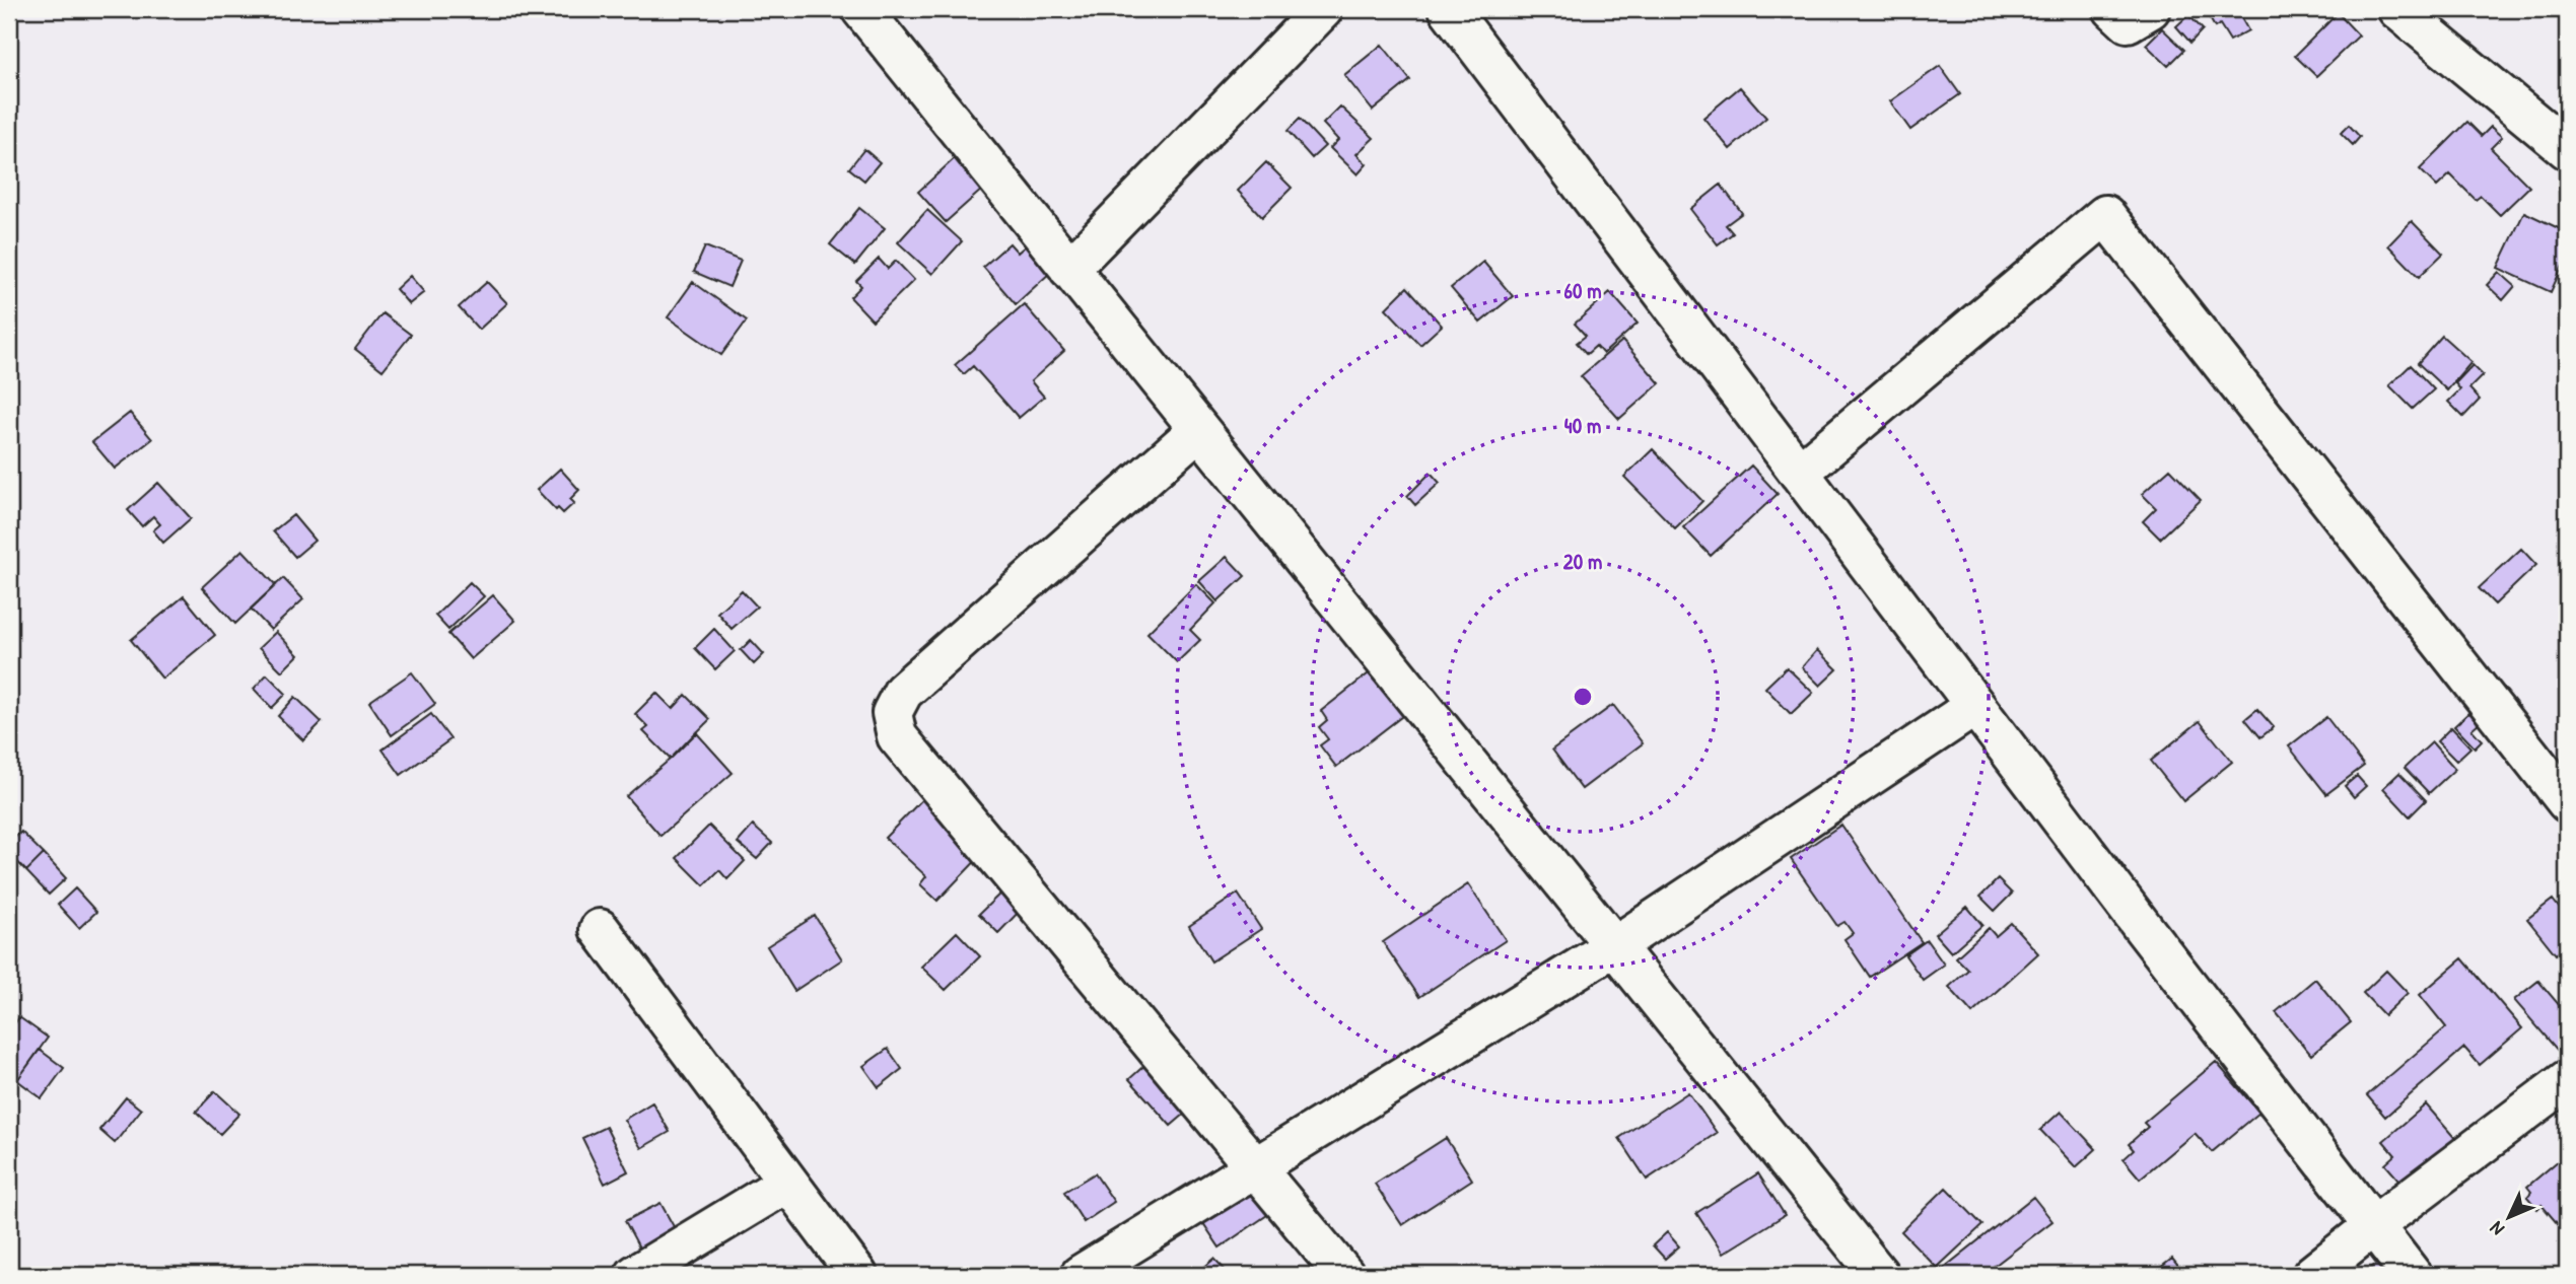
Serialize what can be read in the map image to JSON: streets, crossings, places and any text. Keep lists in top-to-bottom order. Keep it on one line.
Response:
{"north":"bottom left","rings":["60 m","40 m","20 m"]}
